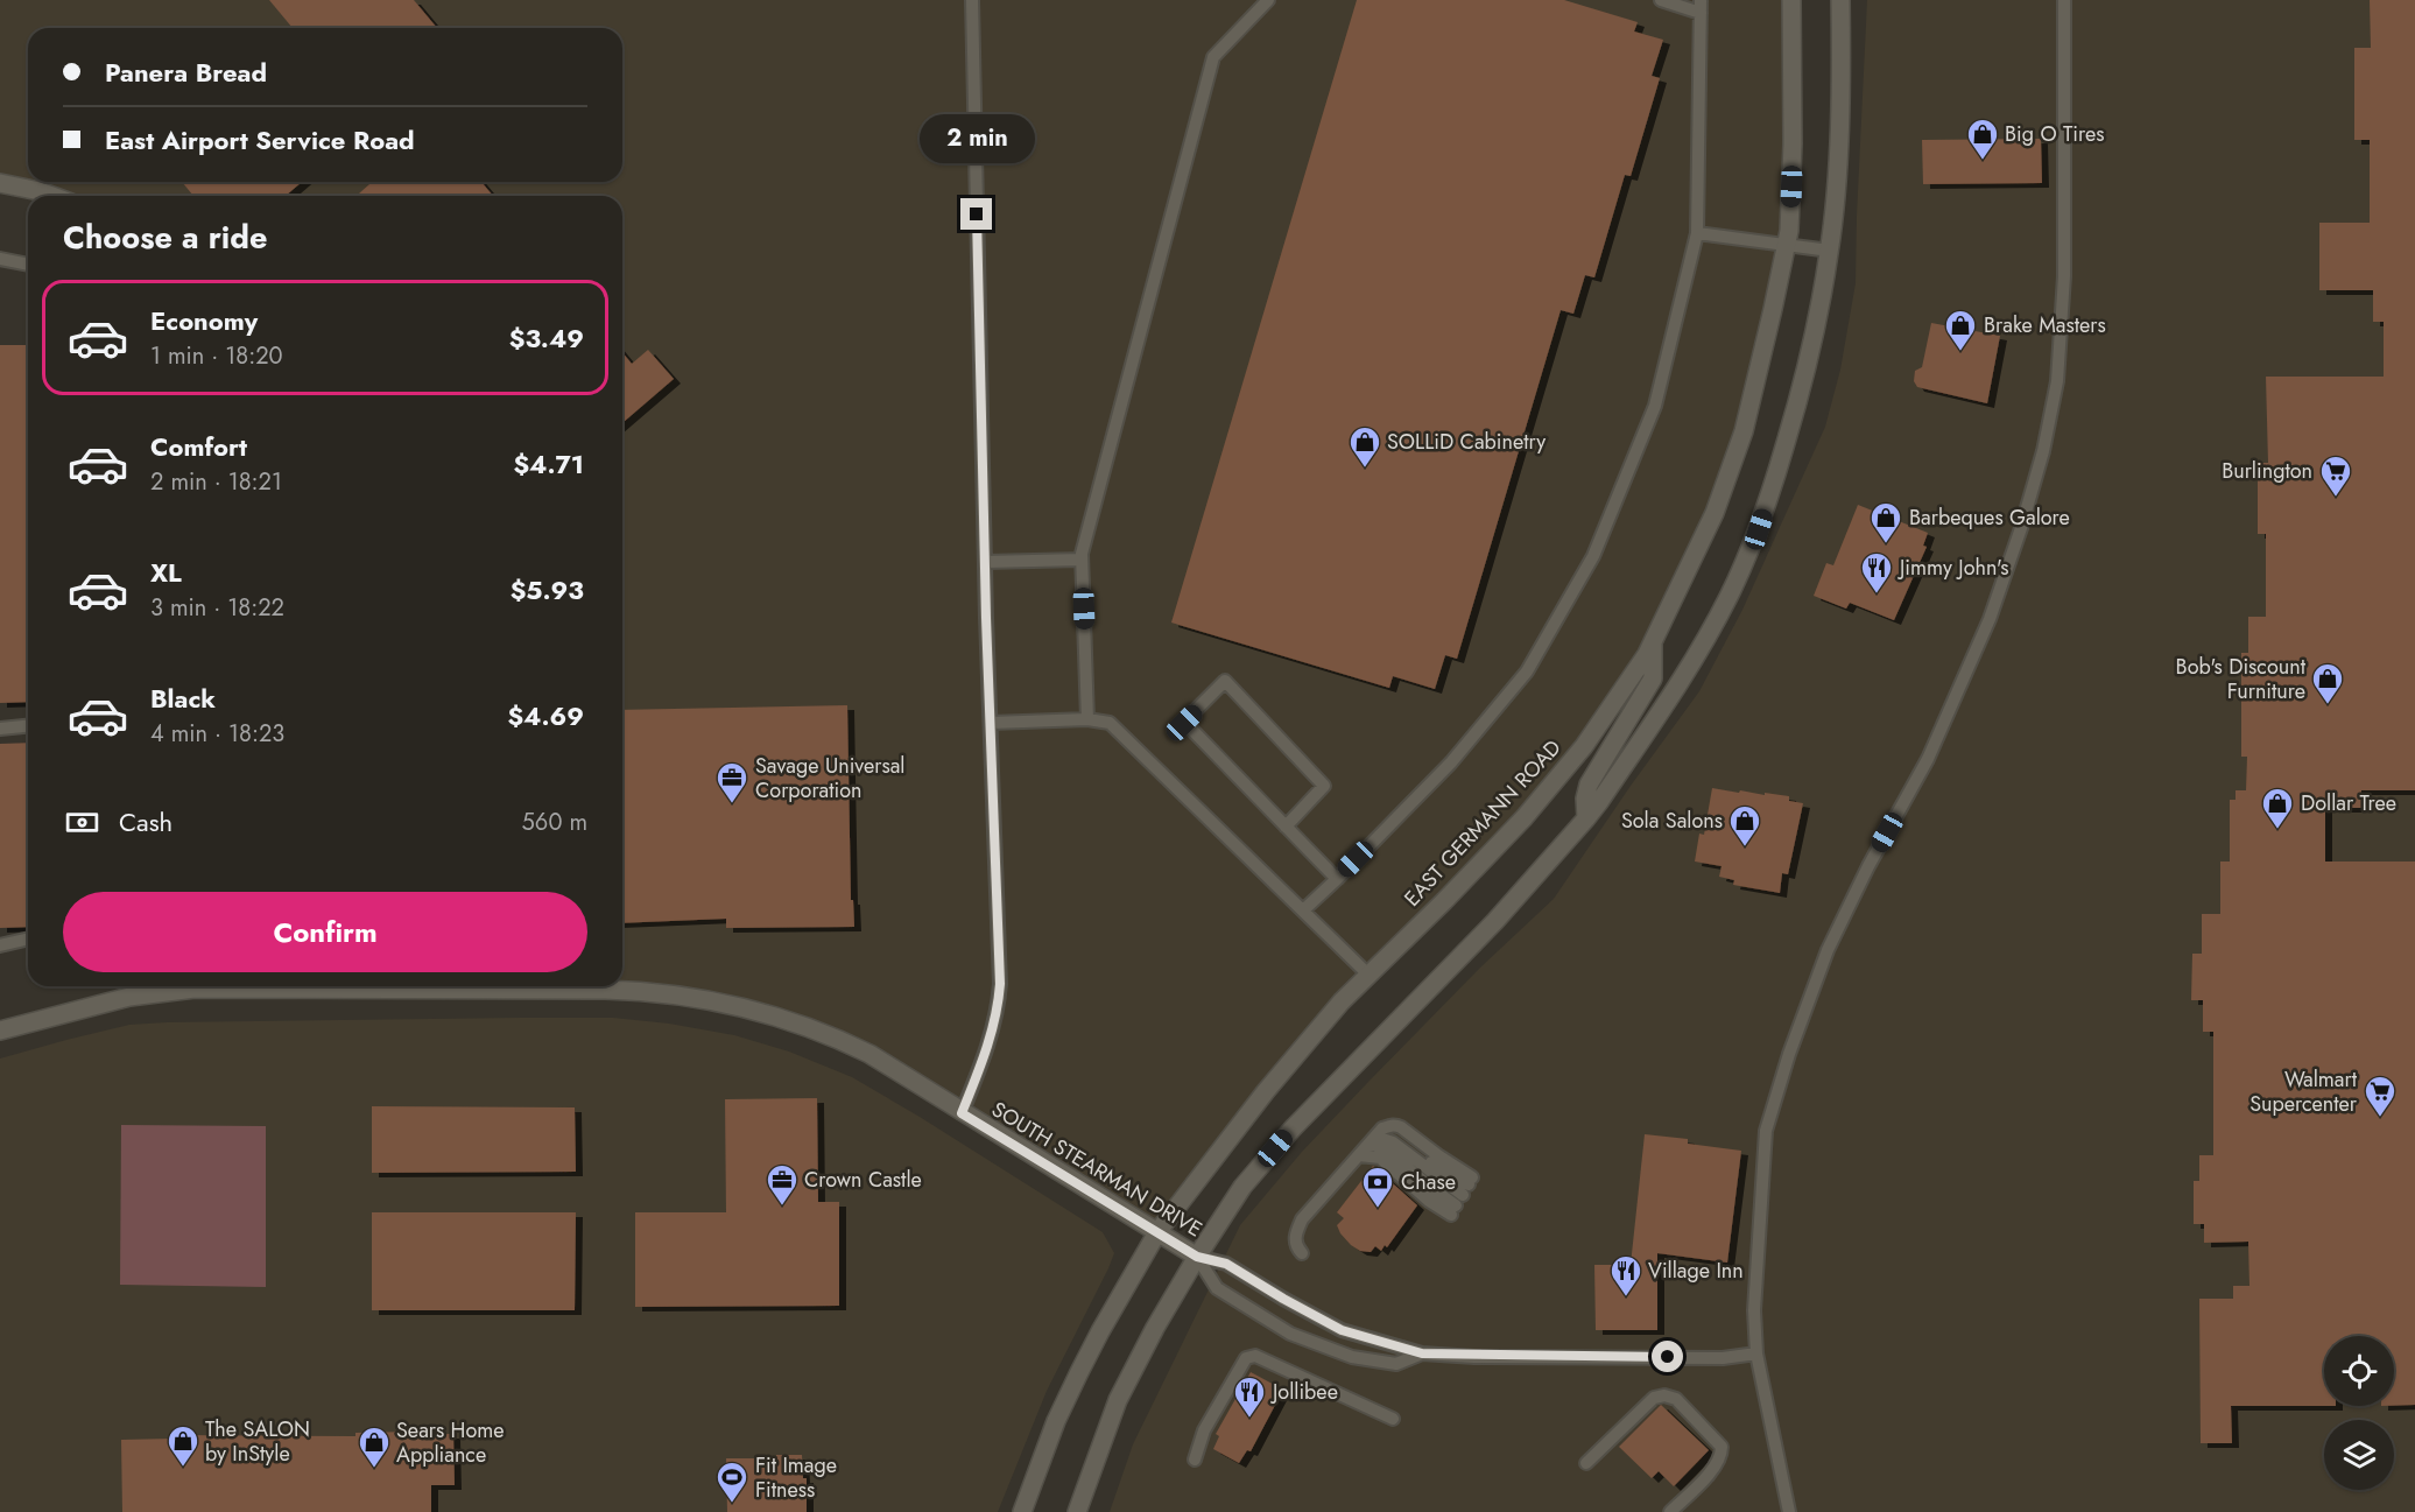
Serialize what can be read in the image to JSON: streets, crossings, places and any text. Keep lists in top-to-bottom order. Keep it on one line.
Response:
{"streets":{"main road":["EAST GERMANN ROAD","SOUTH STEARMAN DRIVE"]},"crossings":[["EAST GERMANN ROAD","SOUTH STEARMAN DRIVE"]],"places":{"shop":["Big O Tires","Brake Masters","SOLLiD Cabinetry","Barbeques Galore","Bob's Discount Furniture","Dollar Tree","Sola Salons","The SALON by InStyle","Sears Home Appliance"],"supermarket":["Burlington","Walmart Supercenter"],"restaurant":["Jimmy John's","Village Inn","Jollibee"],"office":["Savage Universal Corporation","Crown Castle"],"bank":["Chase"],"sports":["Fit Image Fitness"]},"page":{"banner":["Panera Bread","East Airport Service Road"],"bubble":"2 min","heading":"Choose a ride","list":[{"name":"Economy","note":"1 min · 18:20","value":"$3.49"},{"name":"Comfort","note":"2 min · 18:21","value":"$4.71"},{"name":"XL","note":"3 min · 18:22","value":"$5.93"},{"name":"Black","note":"4 min · 18:23","value":"$4.69"}],"pay":["Cash","560 m"],"buttons":"Confirm"}}
